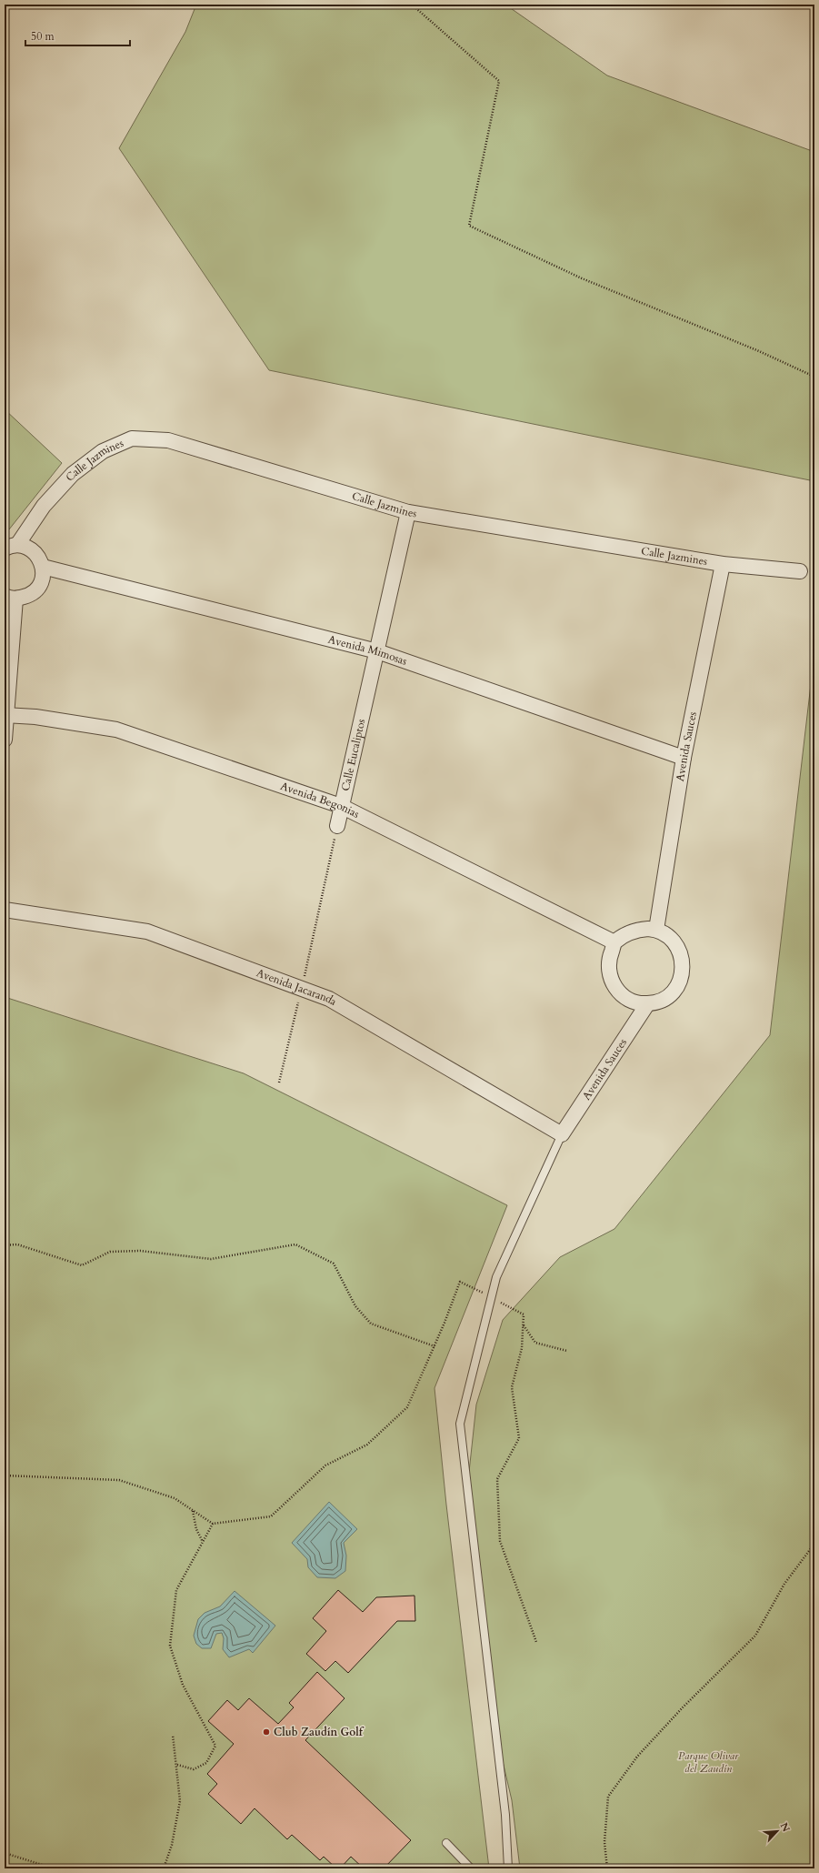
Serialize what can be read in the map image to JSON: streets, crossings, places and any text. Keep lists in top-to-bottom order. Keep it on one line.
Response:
{"streets":{"street":["Calle Jazmines","Avenida Mimosas","Avenida Sauces","Calle Eucaliptos","Avenida Begonias","Avenida Jacaranda"]},"crossings":[["Calle Jazmines","Avenida Sauces"],["Calle Jazmines","Calle Eucaliptos"],["Avenida Mimosas","Avenida Sauces"],["Avenida Mimosas","Calle Eucaliptos"],["Avenida Sauces","Avenida Begonias"],["Avenida Sauces","Avenida Jacaranda"],["Calle Eucaliptos","Avenida Begonias"]],"parks":["Parque Olivar del Zaudín"],"places":["Club Zaudín Golf"],"scale_bar":"50 m","north":"top right"}
